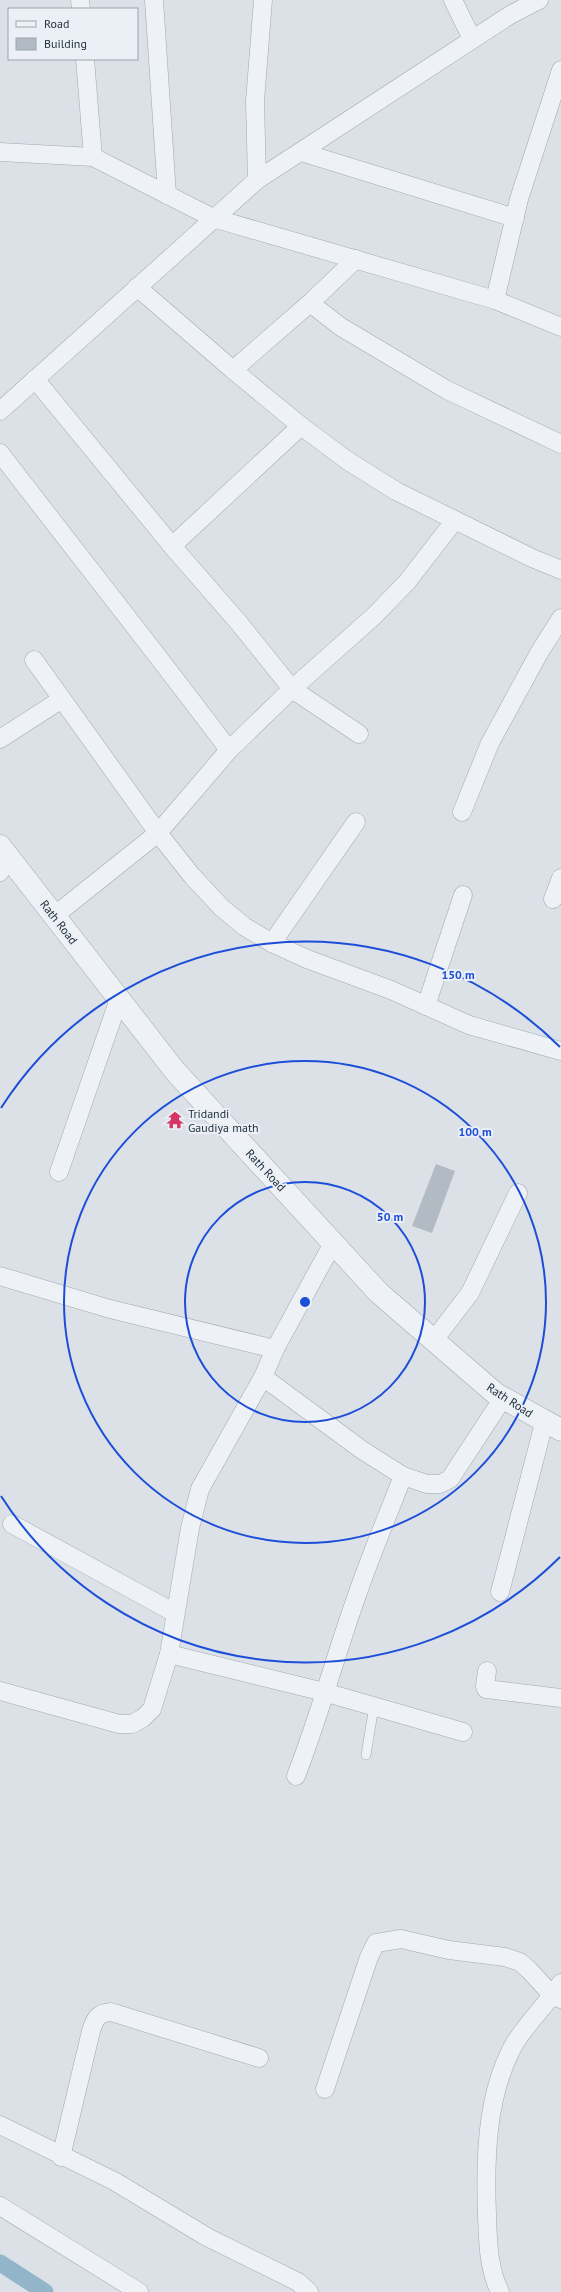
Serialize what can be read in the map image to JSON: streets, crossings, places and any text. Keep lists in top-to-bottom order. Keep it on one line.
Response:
{"streets":{"street":["Rath Road"]},"places":{"temple":["Tridandi Gaudiya math"]},"legend":["Road","Building"],"rings":["150 m","100 m","50 m"]}
